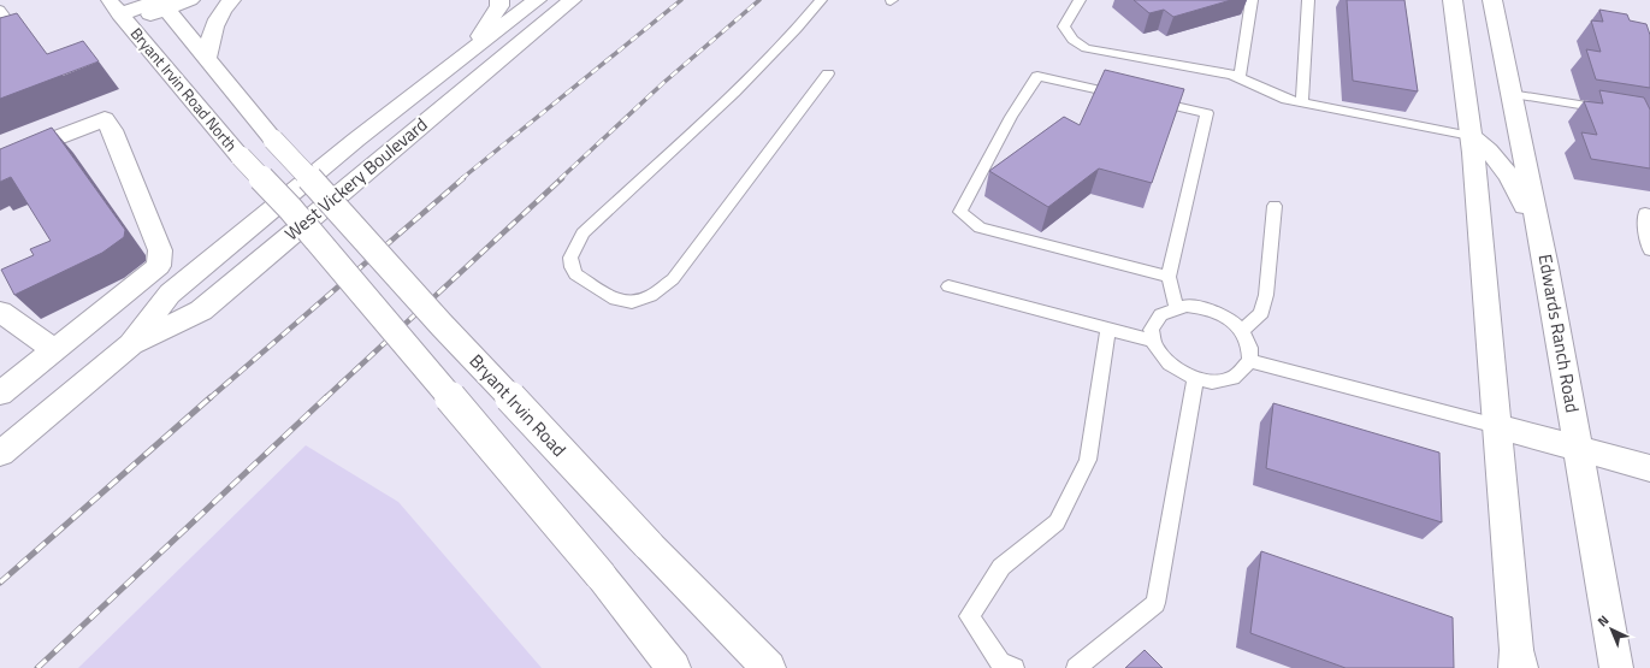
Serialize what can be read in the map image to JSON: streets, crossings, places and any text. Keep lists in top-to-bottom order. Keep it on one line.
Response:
{"streets":{"main road":["Bryant Irvin Road North","West Vickery Boulevard","Edwards Ranch Road","Bryant Irvin Road"]},"crossings":[["Bryant Irvin Road North","Bryant Irvin Road"]],"north":"top left"}
